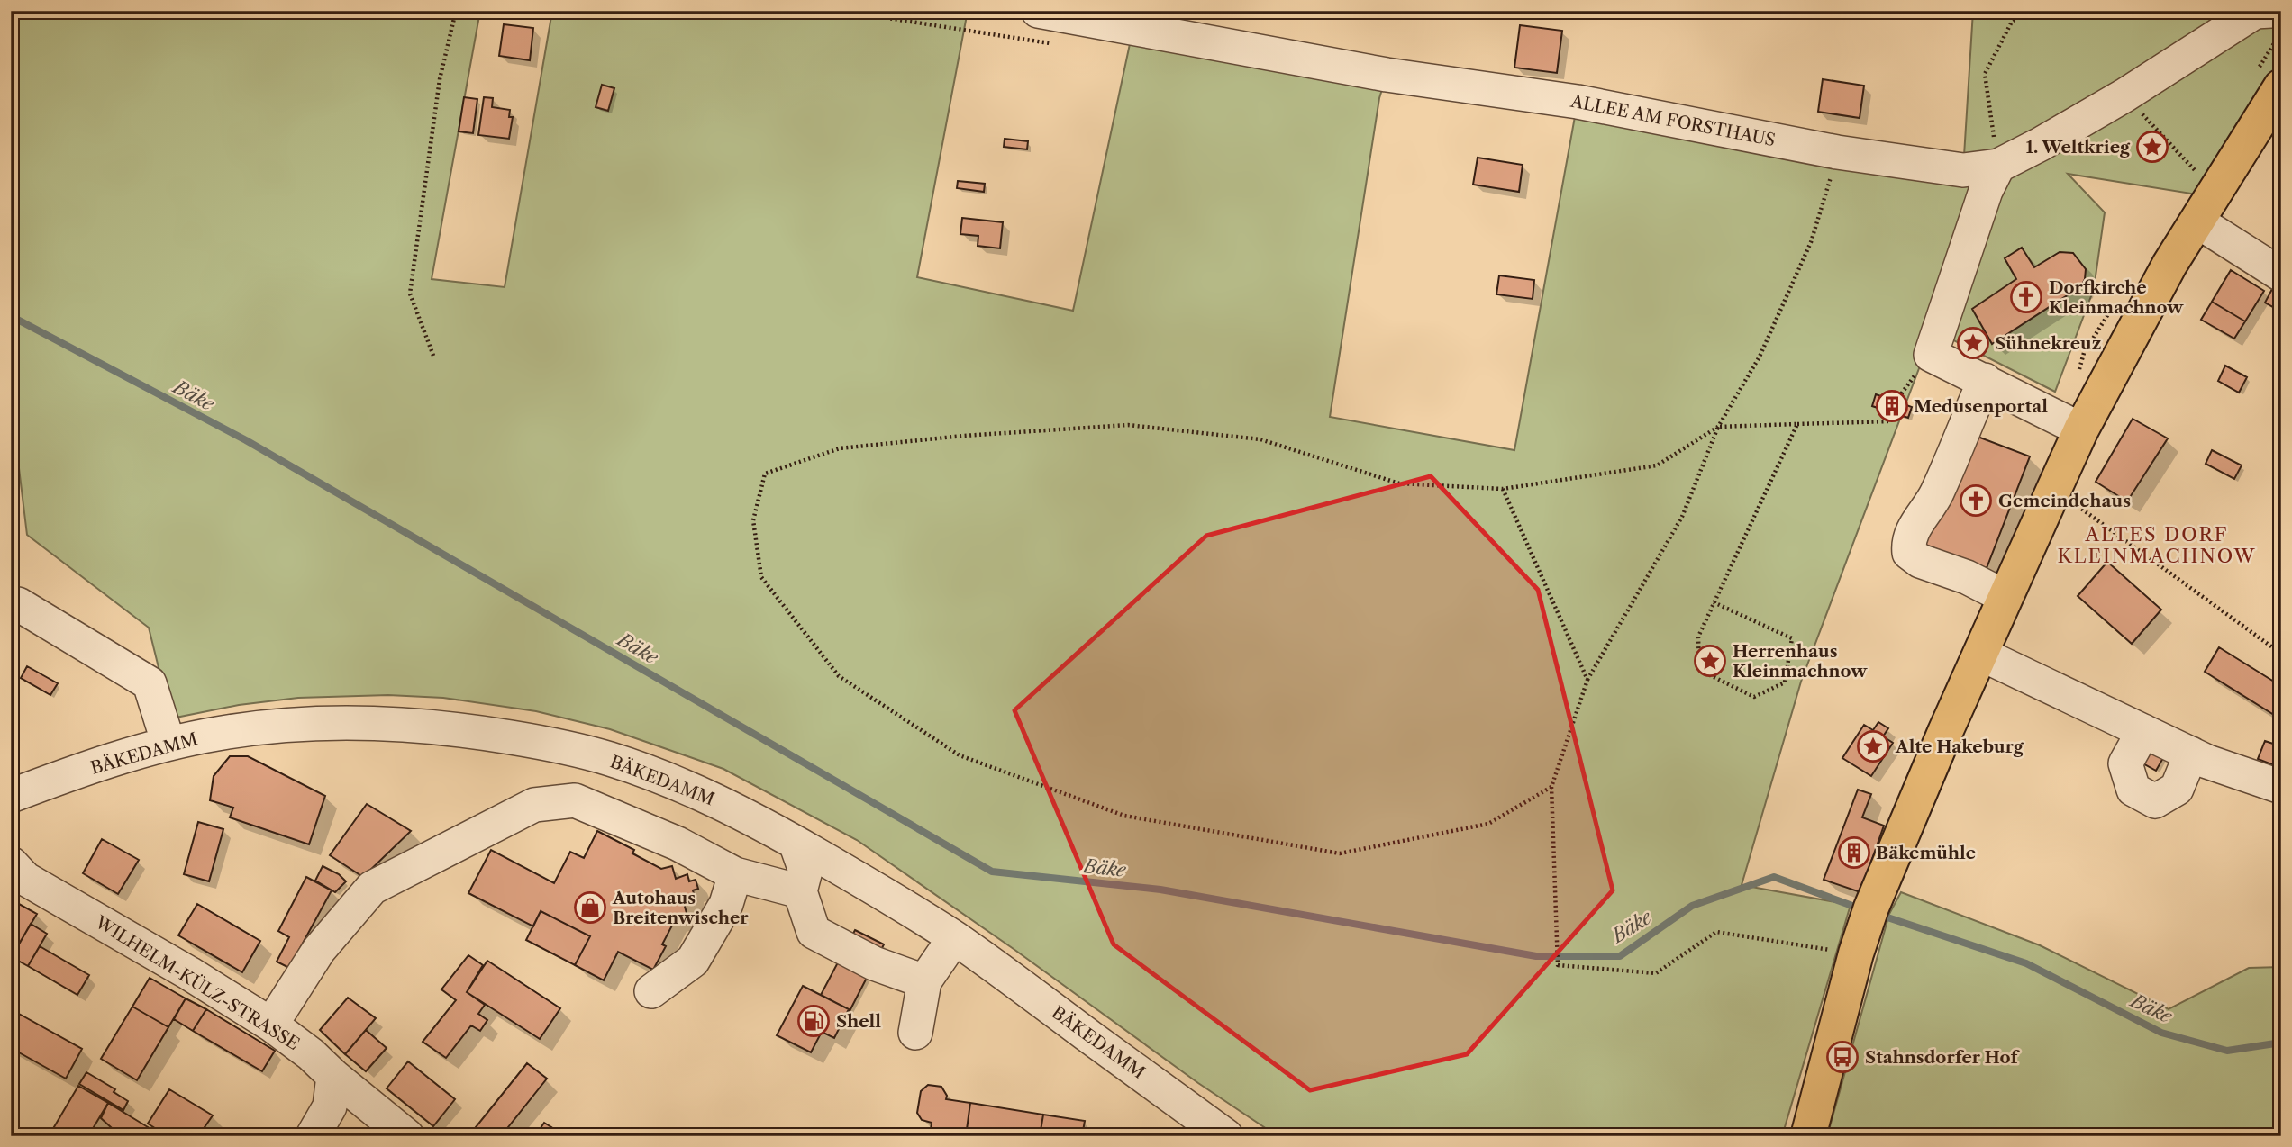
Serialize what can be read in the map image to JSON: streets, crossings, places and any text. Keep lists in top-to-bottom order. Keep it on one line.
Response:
{"streets":{"street":["ALLEE AM FORSTHAUS","BÄKEDAMM","WILHELM-KÜLZ-STRASSE"]},"districts":["ALTES DORF KLEINMACHNOW"],"water":["Bäke"],"places":{"place":["1. Weltkrieg","Sühnekreuz","Herrenhaus Kleinmachnow","Alte Hakeburg"],"church":["Dorfkirche Kleinmachnow","Gemeindehaus"],"building":["Medusenportal","Bäkemühle"],"shop":["Autohaus Breitenwischer"],"fuel station":["Shell"],"bus stop":["Stahnsdorfer Hof"]}}
